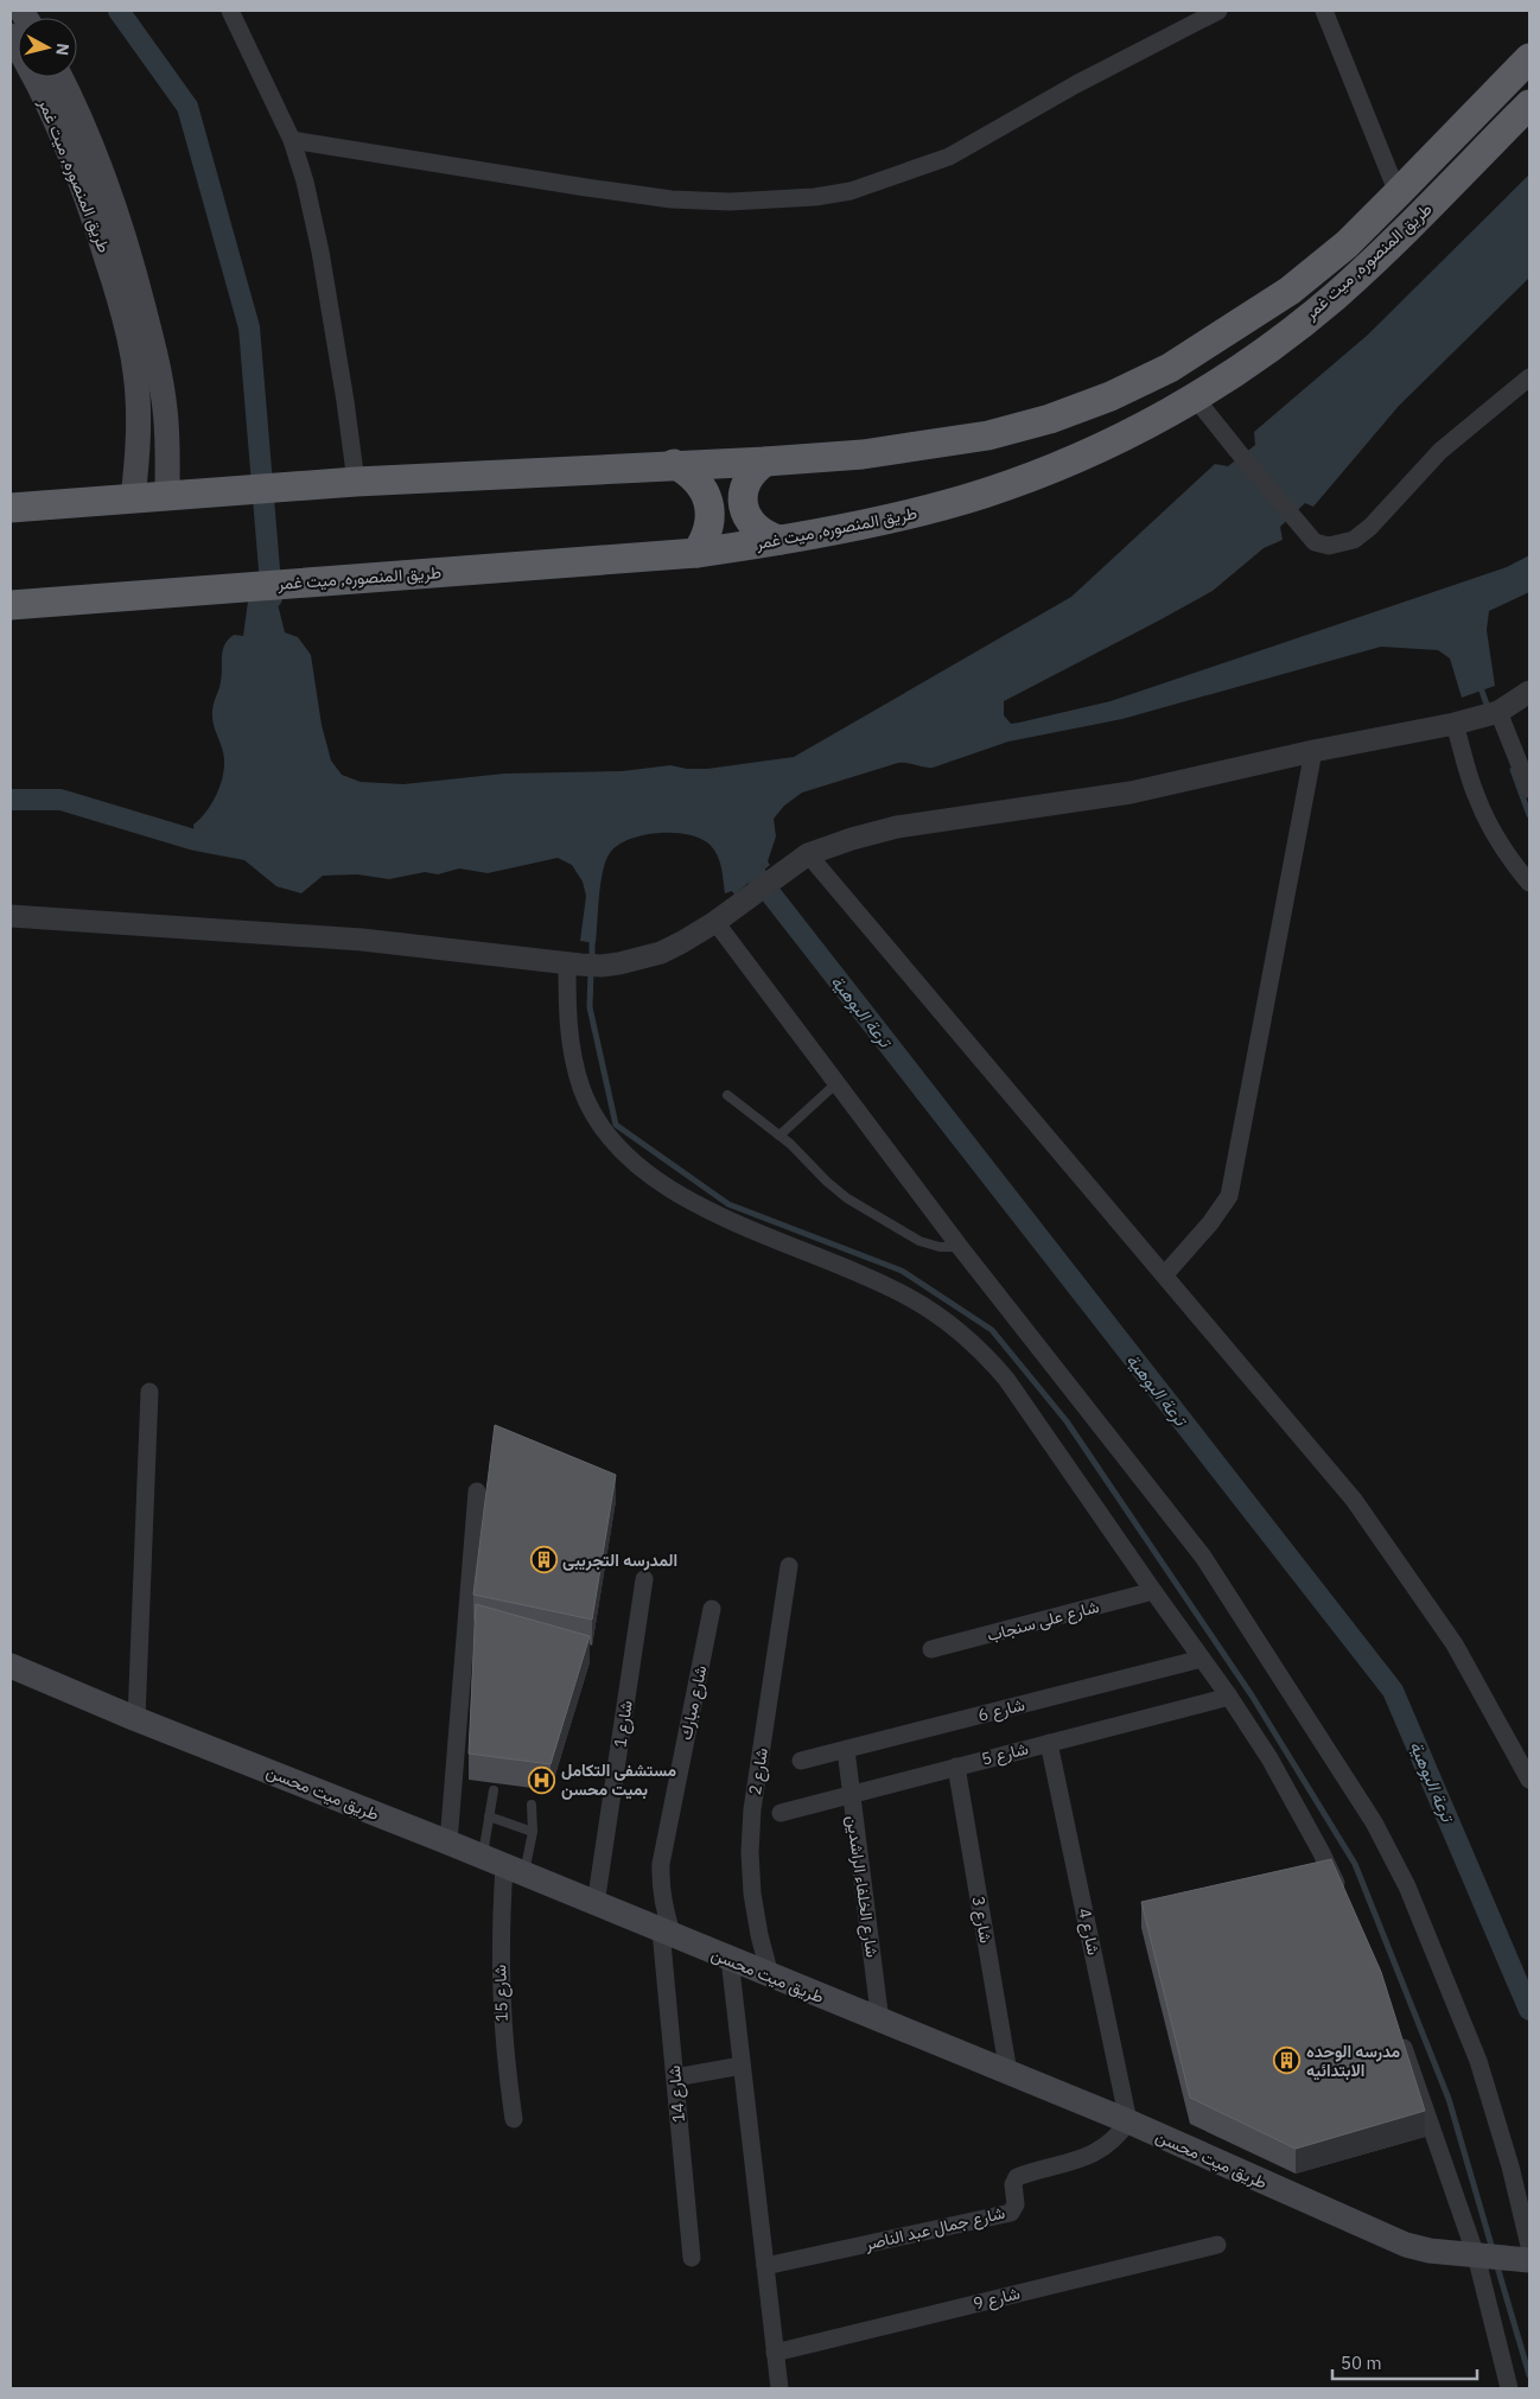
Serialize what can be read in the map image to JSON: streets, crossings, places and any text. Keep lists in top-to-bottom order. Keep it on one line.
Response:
{"streets":{"highway":["طريق المنصوره, ميت غمر"],"main road":["طريق ميت محسن"],"street":["شارع على سنجاب","شارع مبارك","شارع 6","شارع 1","شارع 5","شارع 2","شارع الخلفاء الراشدين","شارع 3","شارع 4","شارع 15","شارع 14","شارع جمال عبد الناصر","شارع 9"]},"crossings":[["شارع مبارك","طريق ميت محسن"],["شارع مبارك","شارع 14"],["شارع 6","شارع الخلفاء الراشدين"],["شارع 1","طريق ميت محسن"],["شارع 5","شارع الخلفاء الراشدين"],["شارع 5","شارع 3"],["شارع 5","شارع 4"],["شارع 2","طريق ميت محسن"],["طريق ميت محسن","شارع الخلفاء الراشدين"],["طريق ميت محسن","شارع 3"],["طريق ميت محسن","شارع 4"],["طريق ميت محسن","شارع 15"],["طريق ميت محسن","شارع 14"],["طريق ميت محسن","شارع جمال عبد الناصر"],["شارع 4","شارع جمال عبد الناصر"]],"water":["ترعة البوهية"],"places":{"building":["المدرسه التجريبى","مدرسه الوحده الابتدائيه"],"hospital":["مستشفى التكامل بميت محسن"]},"scale_bar":"50 m","north":"right"}
